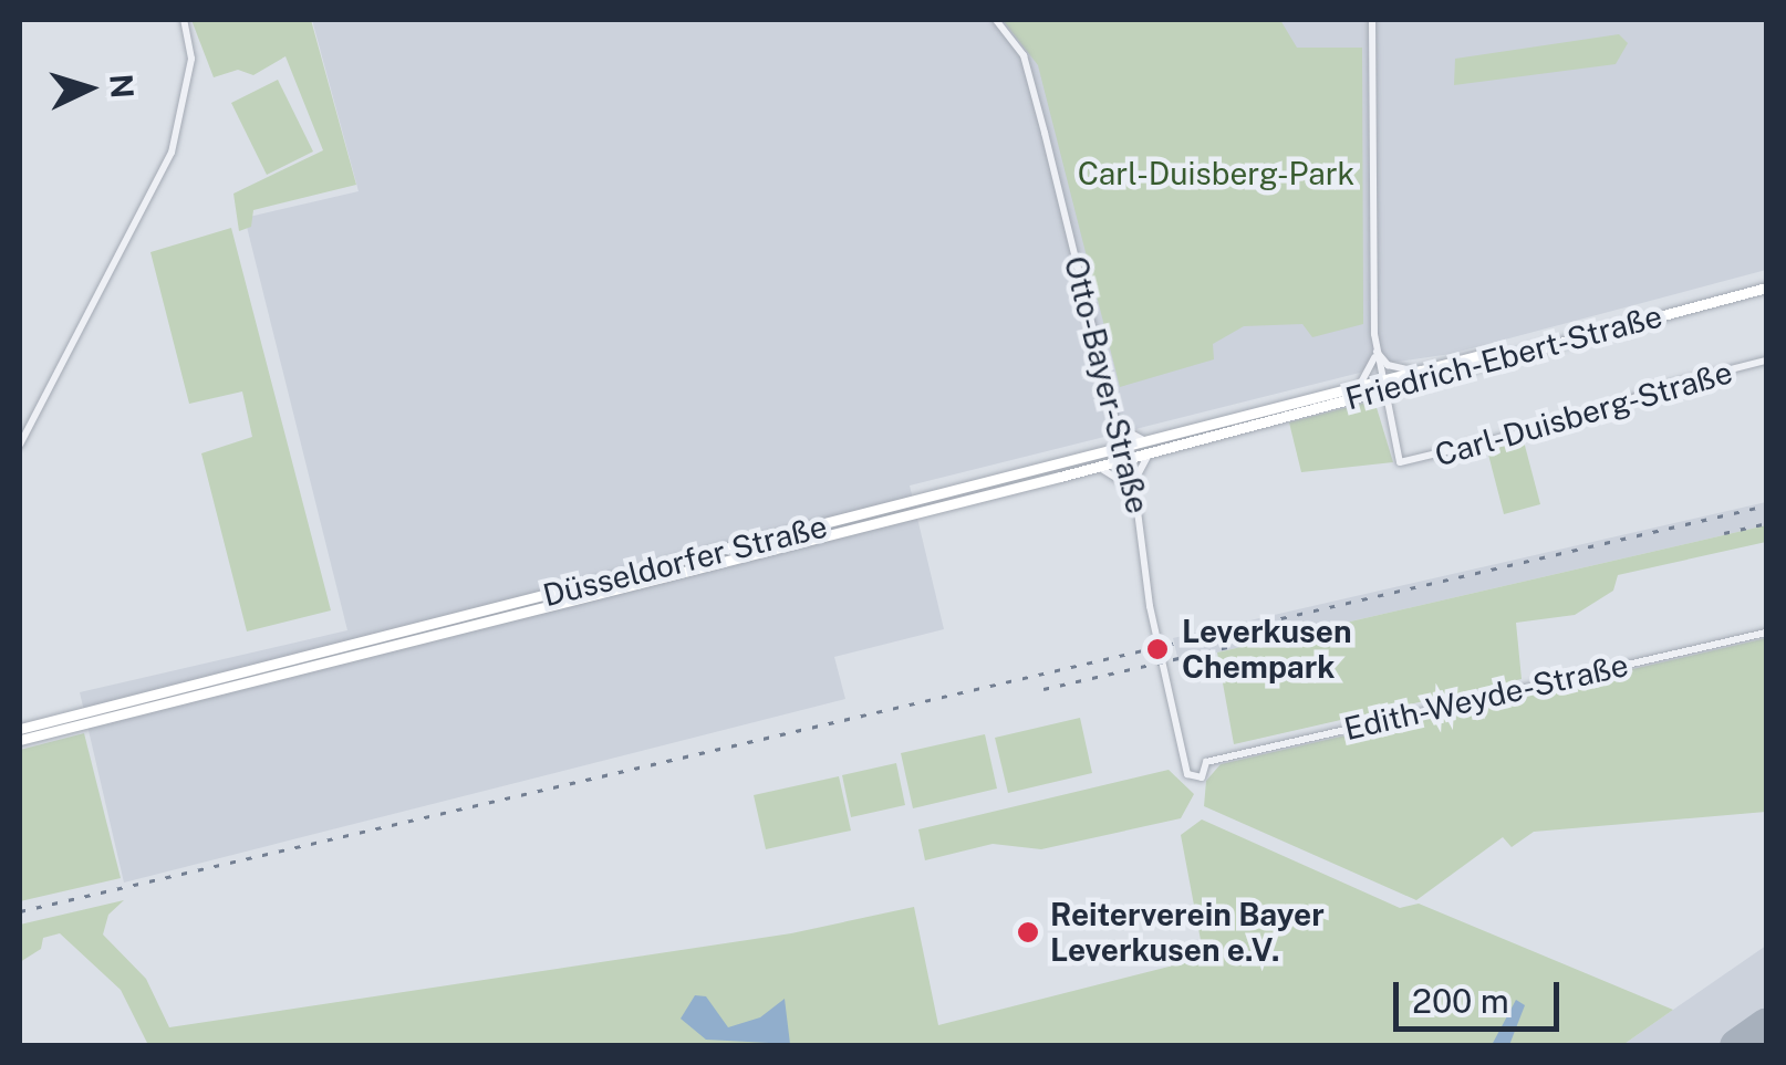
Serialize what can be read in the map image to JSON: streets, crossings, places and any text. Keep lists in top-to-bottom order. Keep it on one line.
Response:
{"streets":{"main road":["Friedrich-Ebert-Straße","Düsseldorfer Straße"],"street":["Otto-Bayer-Straße","Carl-Duisberg-Straße","Edith-Weyde-Straße"]},"crossings":[["Friedrich-Ebert-Straße","Carl-Duisberg-Straße"],["Friedrich-Ebert-Straße","Düsseldorfer Straße"],["Otto-Bayer-Straße","Düsseldorfer Straße"]],"parks":["Carl-Duisberg-Park"],"places":["Leverkusen Chempark","Reiterverein Bayer Leverkusen e.V."],"scale_bar":"200 m","north":"right"}
